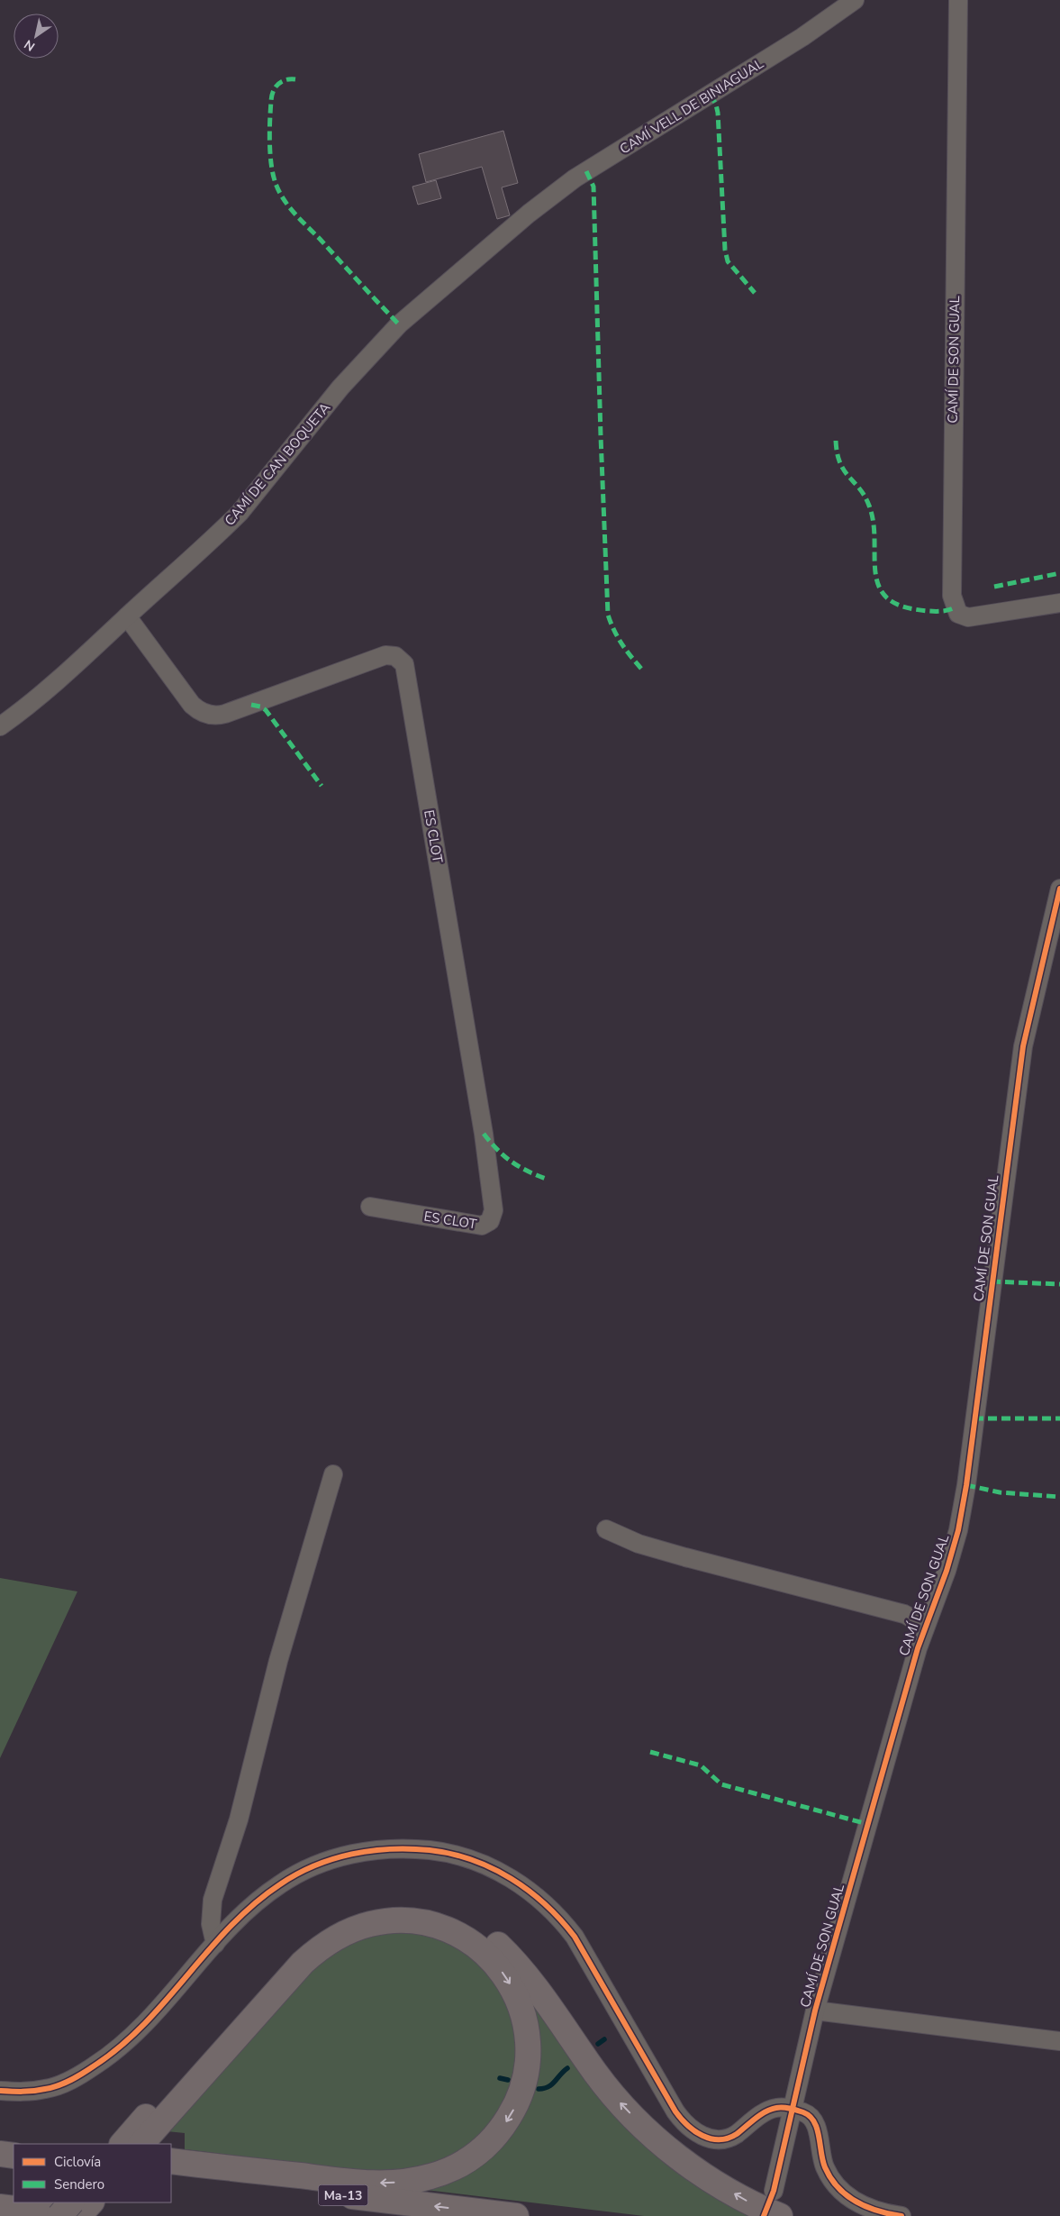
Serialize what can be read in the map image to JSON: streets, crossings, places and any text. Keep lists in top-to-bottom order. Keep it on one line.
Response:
{"streets":{"highway":["Ma-13"],"street":["CAMÍ VELL DE BINIAGUAL","CAMÍ DE SON GUAL","CAMÍ DE CAN BOQUETA","ES CLOT"]},"crossings":[["CAMÍ VELL DE BINIAGUAL","CAMÍ DE CAN BOQUETA"],["CAMÍ DE CAN BOQUETA","ES CLOT"]],"legend":["Ciclovía","Sendero"],"north":"bottom left"}
